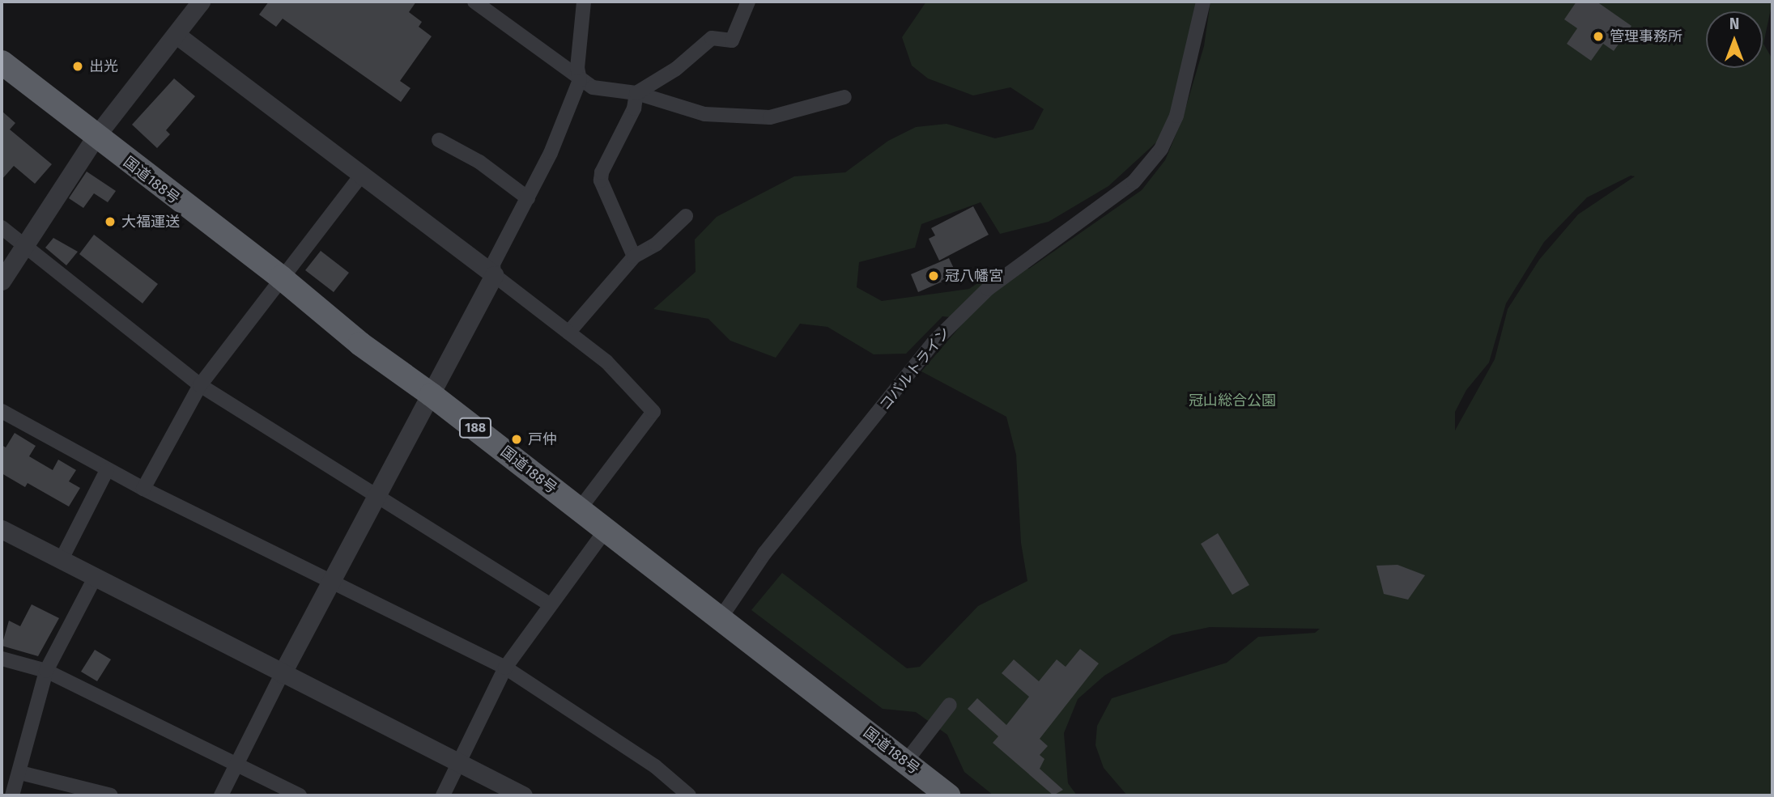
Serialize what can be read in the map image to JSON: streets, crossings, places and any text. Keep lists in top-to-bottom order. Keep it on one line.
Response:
{"streets":{"highway":["国道188号","188"],"street":["コバルトライン"]},"crossings":[["国道188号","コバルトライン"]],"parks":["冠山総合公園"],"places":["管理事務所","出光","大福運送","冠八幡宮","戸仲"],"north":"top"}
